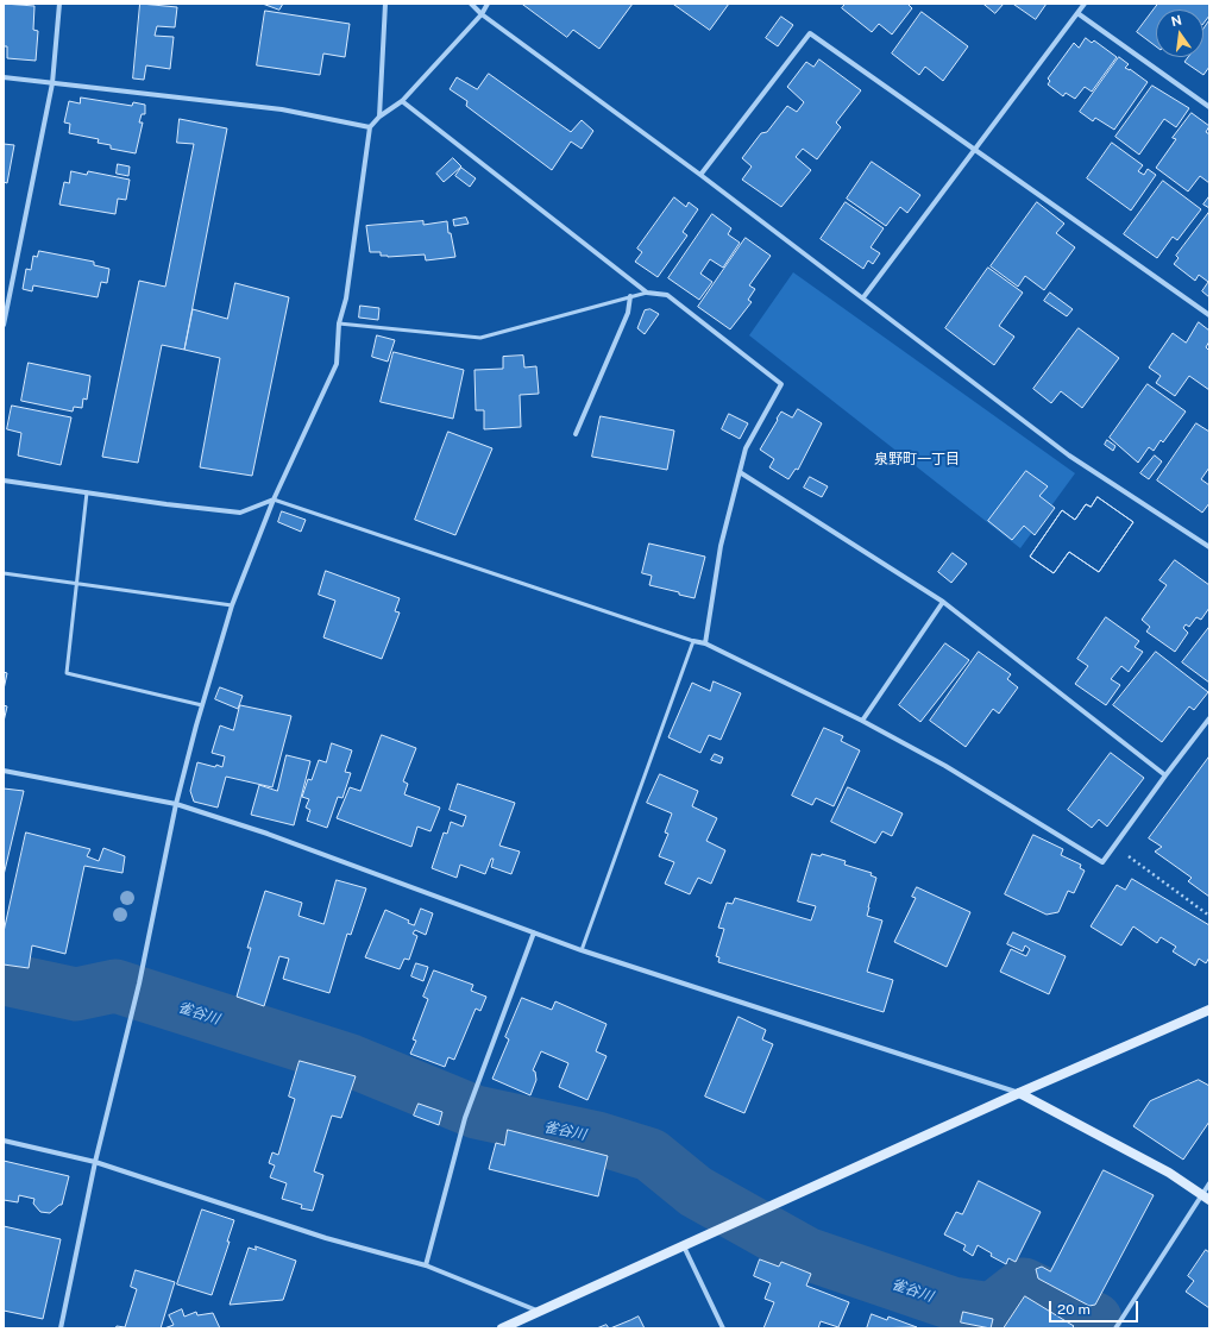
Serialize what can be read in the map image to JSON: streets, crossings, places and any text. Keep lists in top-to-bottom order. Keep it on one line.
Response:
{"districts":["泉野町一丁目"],"water":["雀谷川"],"scale_bar":"20 m","north":"top"}
